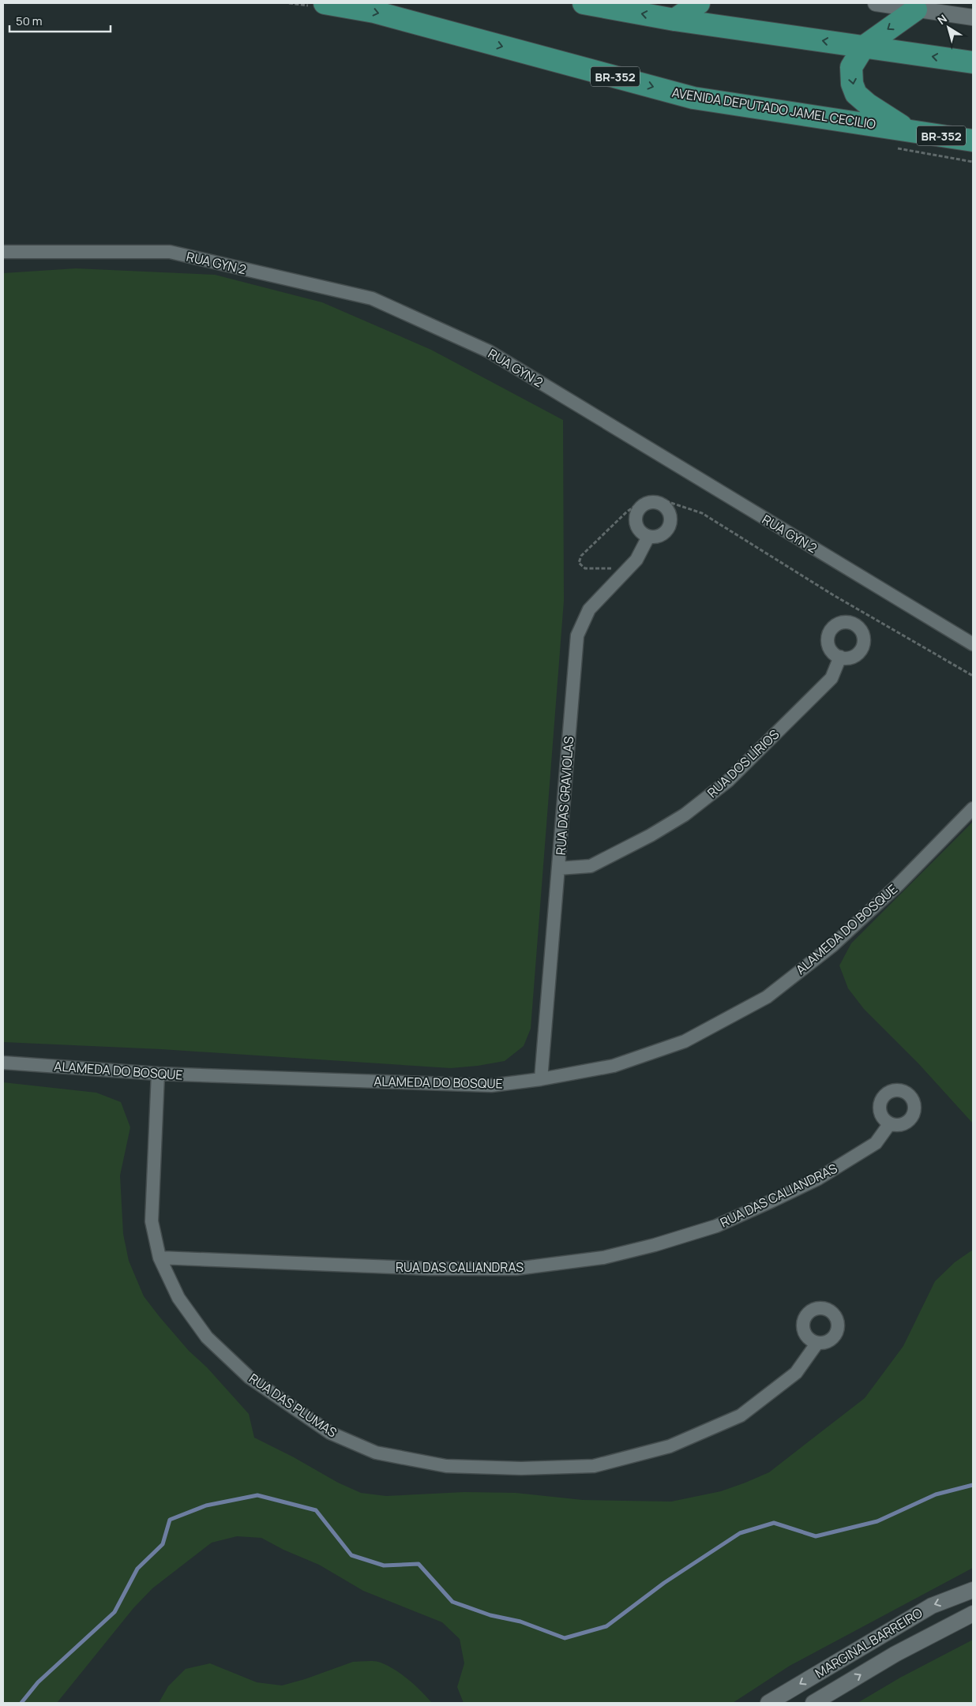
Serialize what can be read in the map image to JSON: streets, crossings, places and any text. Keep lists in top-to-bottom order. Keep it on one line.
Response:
{"streets":{"highway":["BR-352","AVENIDA DEPUTADO JAMEL CECILIO"],"street":["RUA GYN 2","RUA DOS LÍRIOS","RUA DAS GRAVIOLAS","ALAMEDA DO BOSQUE","RUA DAS CALIANDRAS","RUA DAS PLUMAS","MARGINAL BARREIRO"]},"crossings":[["RUA DOS LÍRIOS","RUA DAS GRAVIOLAS"],["RUA DAS GRAVIOLAS","ALAMEDA DO BOSQUE"],["ALAMEDA DO BOSQUE","RUA DAS PLUMAS"],["RUA DAS CALIANDRAS","RUA DAS PLUMAS"]],"scale_bar":"50 m","north":"top left"}
